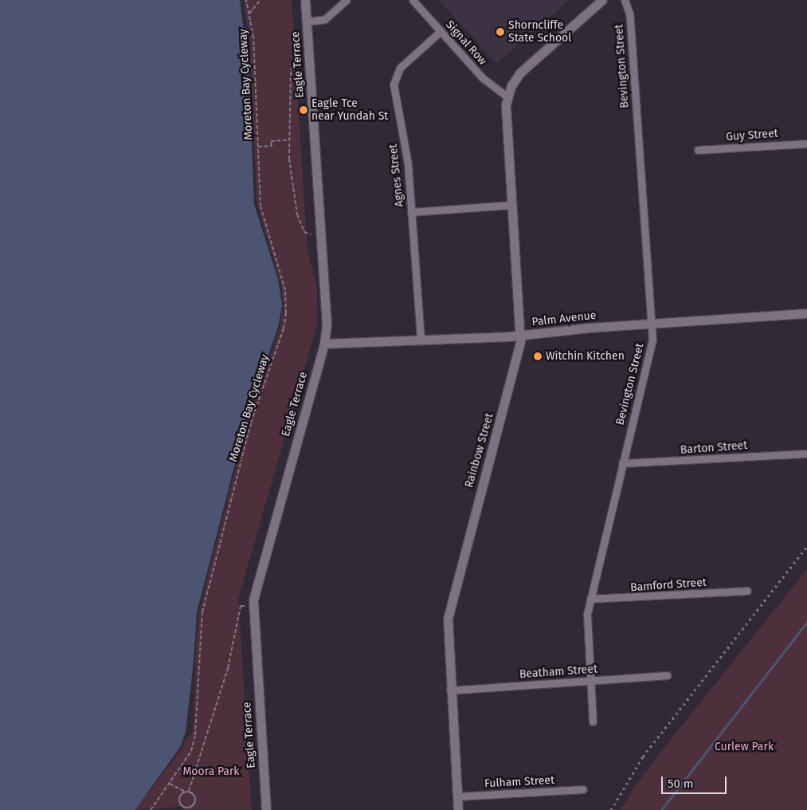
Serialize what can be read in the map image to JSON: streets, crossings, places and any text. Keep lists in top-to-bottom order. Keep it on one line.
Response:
{"streets":{"street":["Signal Row","Eagle Terrace","Bevington Street","Guy Street","Agnes Street","Palm Avenue","Barton Street","Rainbow Street","Bamford Street","Beatham Street","Fulham Street"],"path":["Moreton Bay Cycleway"]},"crossings":[["Signal Row","Agnes Street"],["Signal Row","Rainbow Street"],["Eagle Terrace","Palm Avenue"],["Bevington Street","Palm Avenue"],["Bevington Street","Barton Street"],["Bevington Street","Bamford Street"],["Bevington Street","Beatham Street"],["Agnes Street","Palm Avenue"],["Palm Avenue","Rainbow Street"],["Rainbow Street","Beatham Street"],["Rainbow Street","Fulham Street"]],"parks":["Curlew Park","Moora Park"],"places":["Shorncliffe State School","Eagle Tce near Yundah St","Witchin Kitchen"],"scale_bar":"50 m"}
